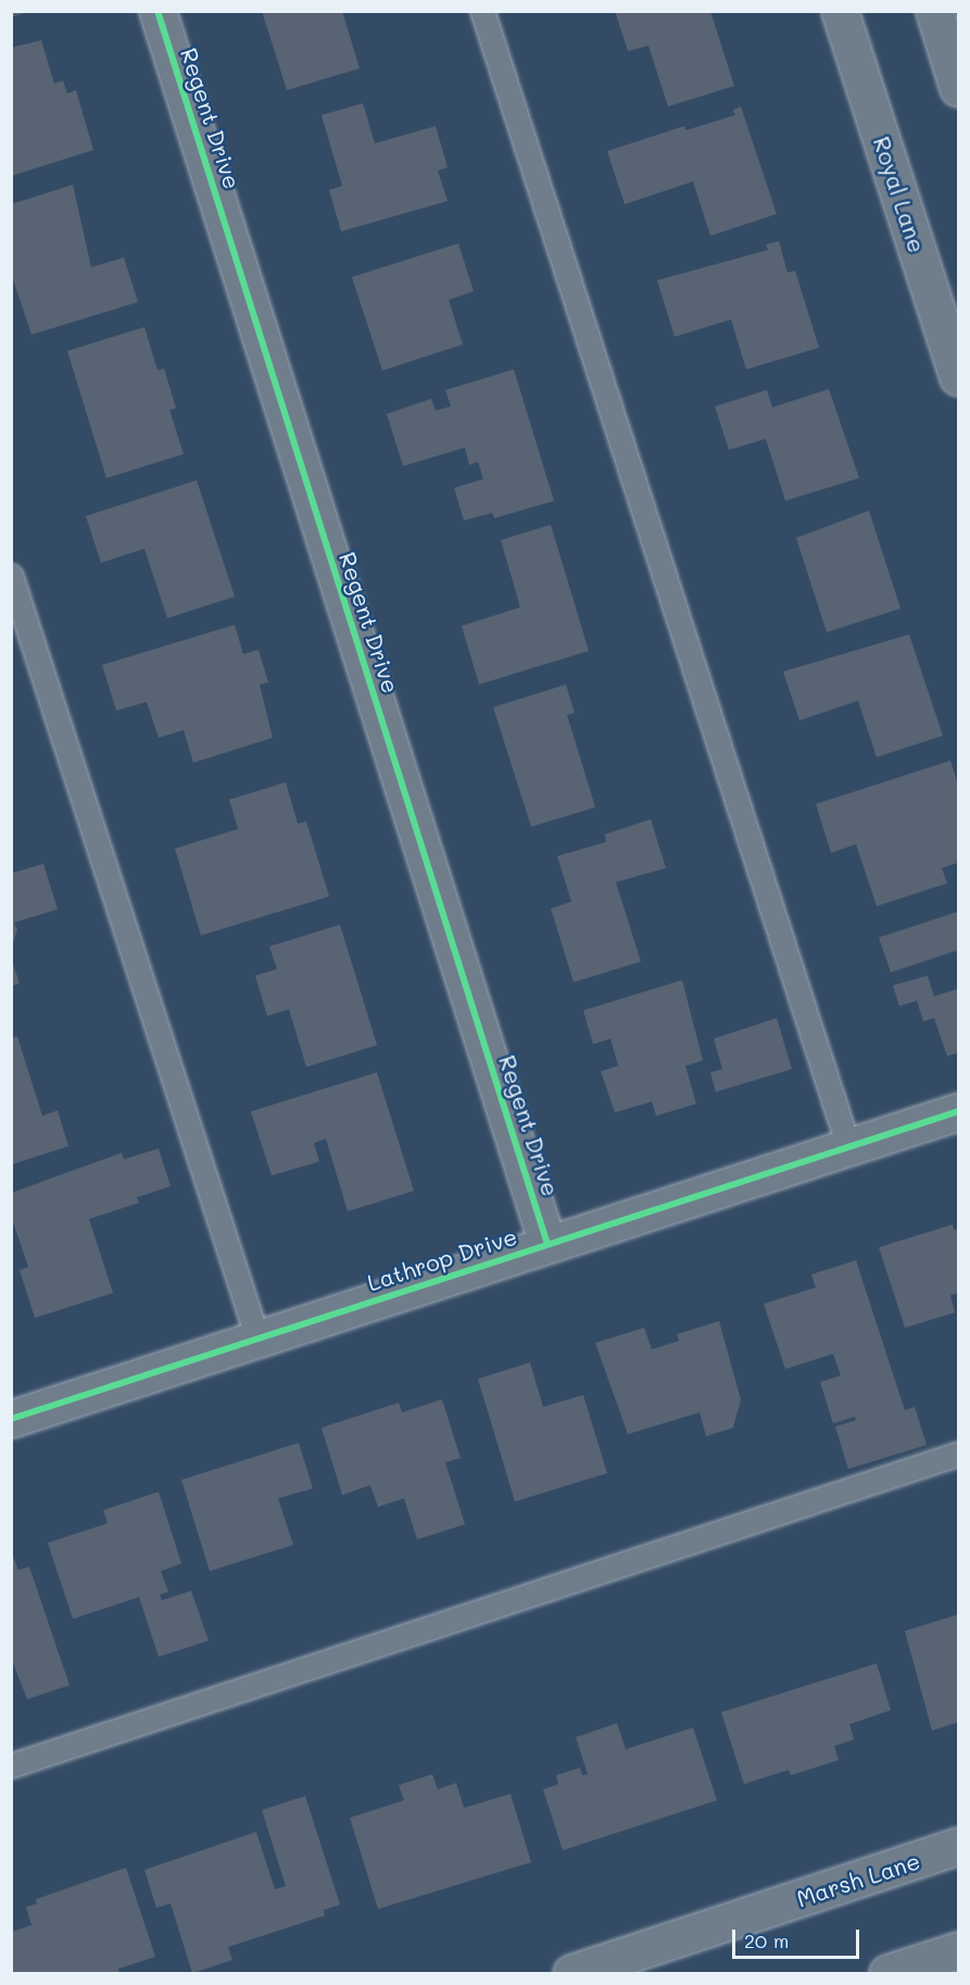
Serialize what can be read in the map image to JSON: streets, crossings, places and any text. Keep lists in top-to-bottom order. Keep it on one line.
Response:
{"streets":{"street":["Regent Drive","Royal Lane","Lathrop Drive","Marsh Lane"]},"crossings":[["Regent Drive","Lathrop Drive"]],"scale_bar":"20 m"}
